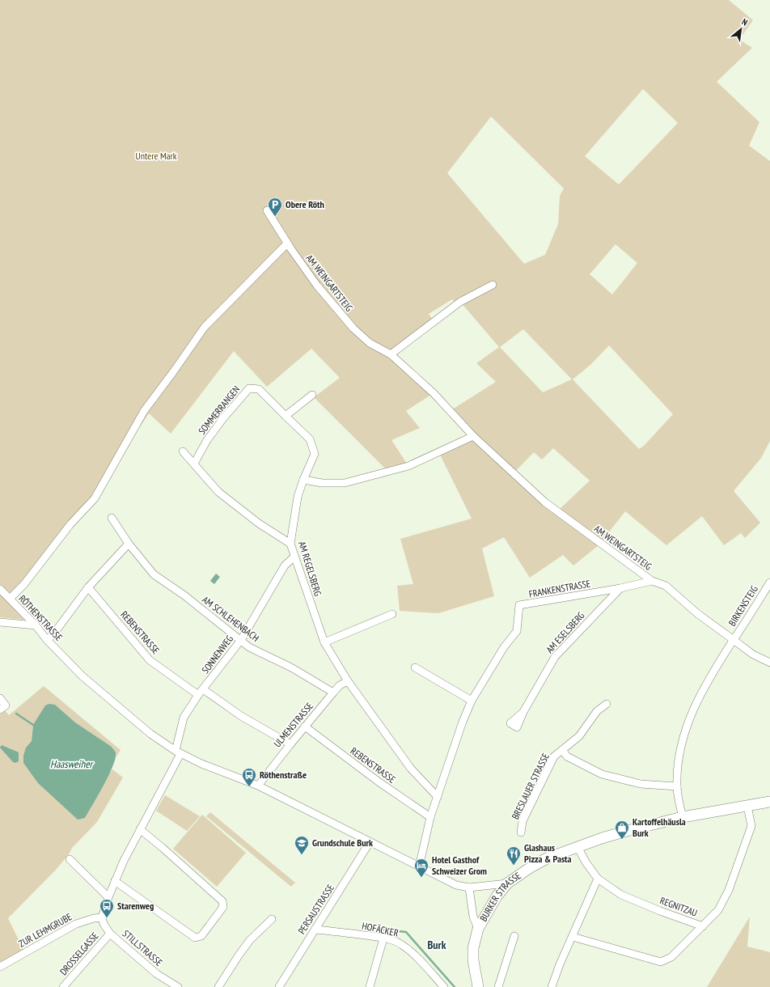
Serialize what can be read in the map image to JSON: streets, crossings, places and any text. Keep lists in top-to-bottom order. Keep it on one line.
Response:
{"streets":{"main road":["BURKER STRASSE"],"street":["AM WEINGARTSTEIG","SOMMERRANGEN","AM REGELSBERG","FRANKENSTRASSE","BIRKENSTEIG","RÖTHENSTRASSE","AM SCHLEHENBACH","REBENSTRASSE","AM ESELSBERG","SONNENWEG","ULMENSTRASSE","BRESLAUER STRASSE","REGNITZAU","PERSAUSTRASSE","HOFÄCKER","ZUR LEHMGRUBE","STILLSTRASSE","DROSSELGASSE"]},"crossings":[["AM WEINGARTSTEIG","FRANKENSTRASSE"],["AM WEINGARTSTEIG","BIRKENSTEIG"],["SOMMERRANGEN","AM REGELSBERG"],["AM REGELSBERG","FRANKENSTRASSE"],["AM REGELSBERG","SONNENWEG"],["AM REGELSBERG","ULMENSTRASSE"],["FRANKENSTRASSE","RÖTHENSTRASSE"],["FRANKENSTRASSE","REBENSTRASSE"],["FRANKENSTRASSE","AM ESELSBERG"],["BIRKENSTEIG","BRESLAUER STRASSE"],["BIRKENSTEIG","BURKER STRASSE"],["RÖTHENSTRASSE","SONNENWEG"],["RÖTHENSTRASSE","ULMENSTRASSE"],["RÖTHENSTRASSE","BURKER STRASSE"],["RÖTHENSTRASSE","PERSAUSTRASSE"],["AM SCHLEHENBACH","SONNENWEG"],["AM SCHLEHENBACH","ULMENSTRASSE"],["REBENSTRASSE","SONNENWEG"],["REBENSTRASSE","ULMENSTRASSE"],["BURKER STRASSE","REGNITZAU"],["PERSAUSTRASSE","HOFÄCKER"],["ZUR LEHMGRUBE","STILLSTRASSE"],["STILLSTRASSE","DROSSELGASSE"]],"districts":["Burk"],"water":["Haasweiher"],"parks":["Untere Mark"],"places":{"parking":["Obere Röth"],"bus stop":["Röthenstraße","Starenweg"],"shop":["Kartoffelhäusla Burk"],"school or university":["Grundschule Burk"],"restaurant":["Glashaus Pizza & Pasta"],"hotel":["Hotel Gasthof Schweizer Grom"]},"north":"top right"}
